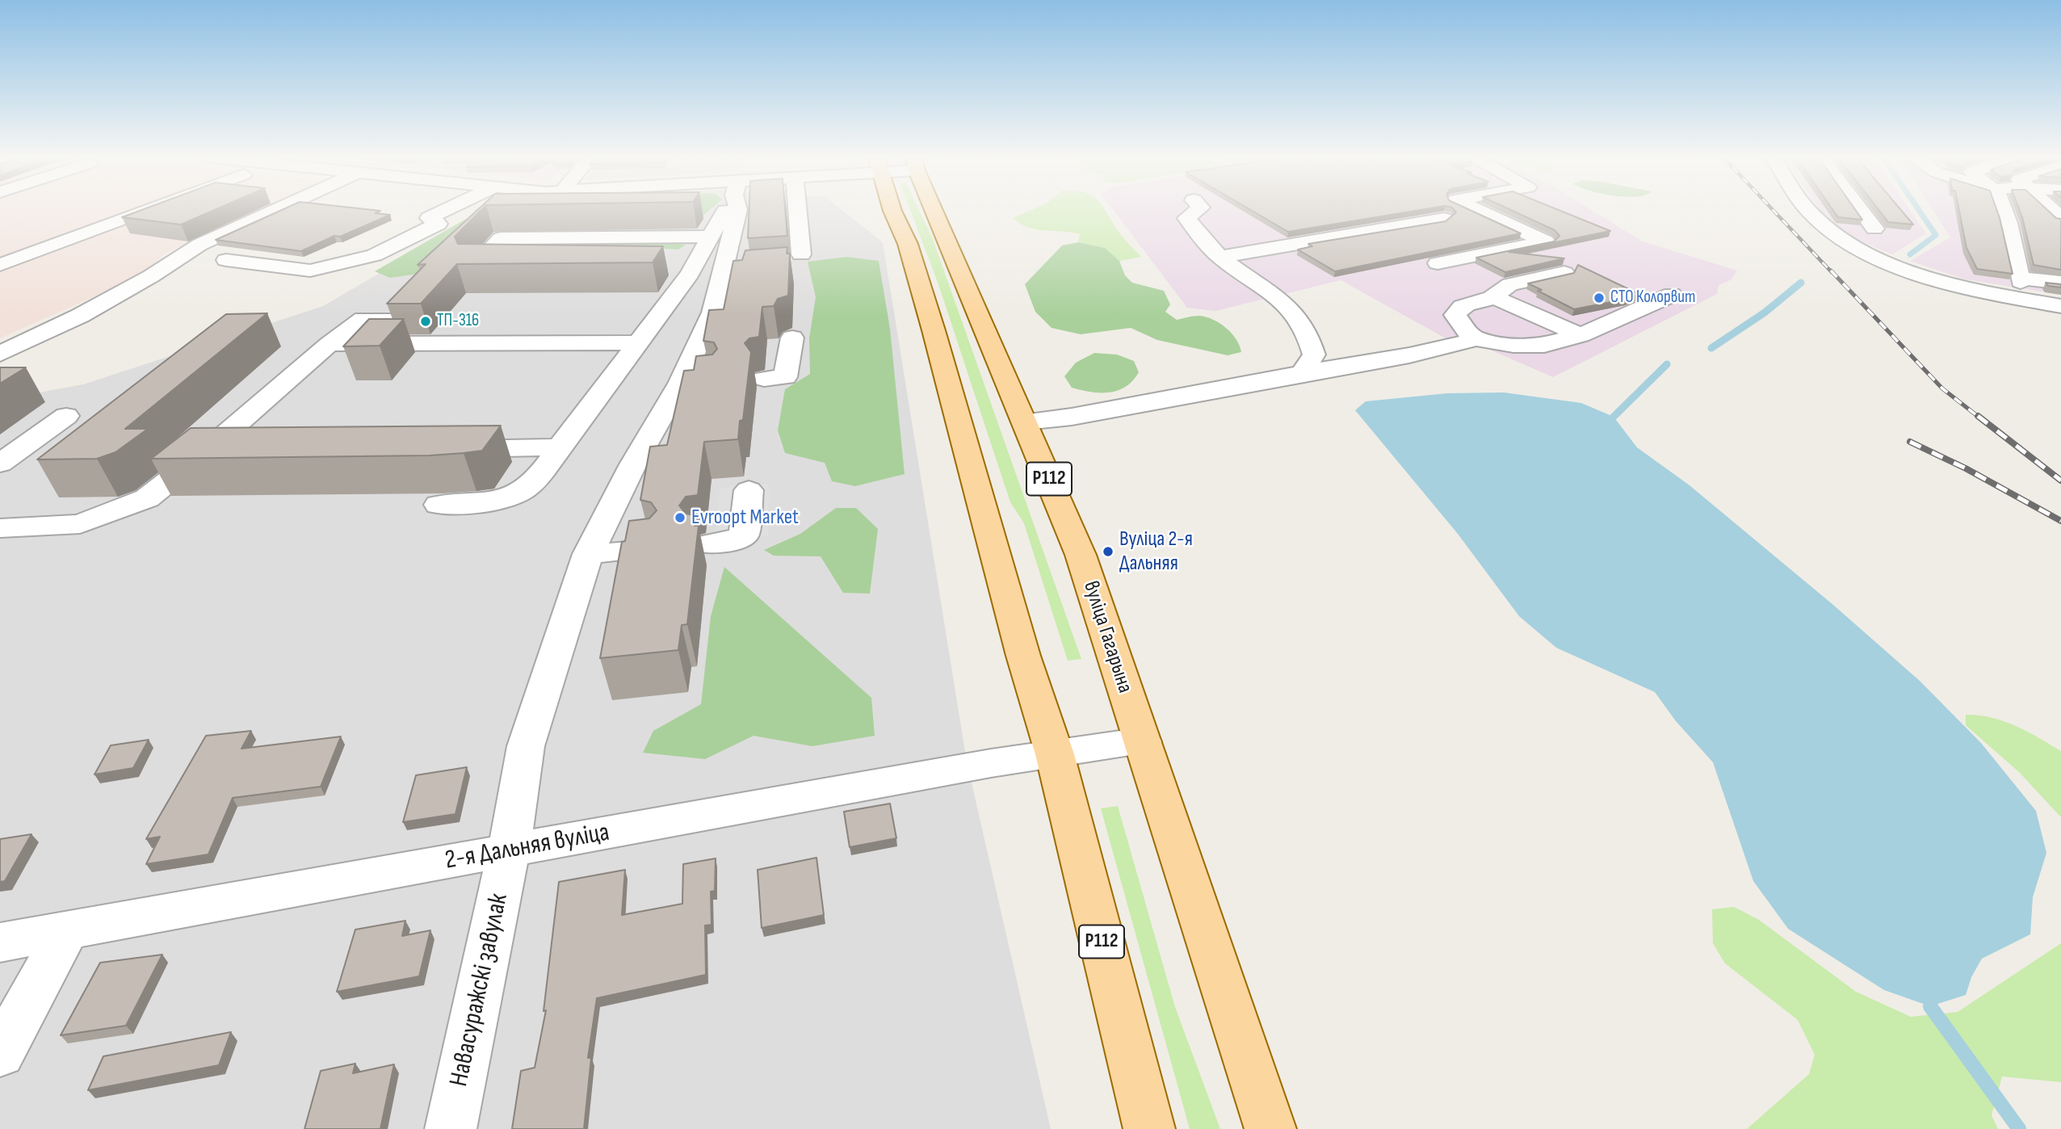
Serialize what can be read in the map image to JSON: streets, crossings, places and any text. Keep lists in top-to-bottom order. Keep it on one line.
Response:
{"streets":{"main road":["Р112","вуліца Гагарына"],"street":["2-я Дальняя вуліца","Навасуражскі завулак"]},"crossings":[["Р112","2-я Дальняя вуліца"],["вуліца Гагарына","2-я Дальняя вуліца"],["2-я Дальняя вуліца","Навасуражскі завулак"]],"places":["СТО Колорвит","ТП-316","Evroopt Market","Вуліца 2-я Дальняя"]}
